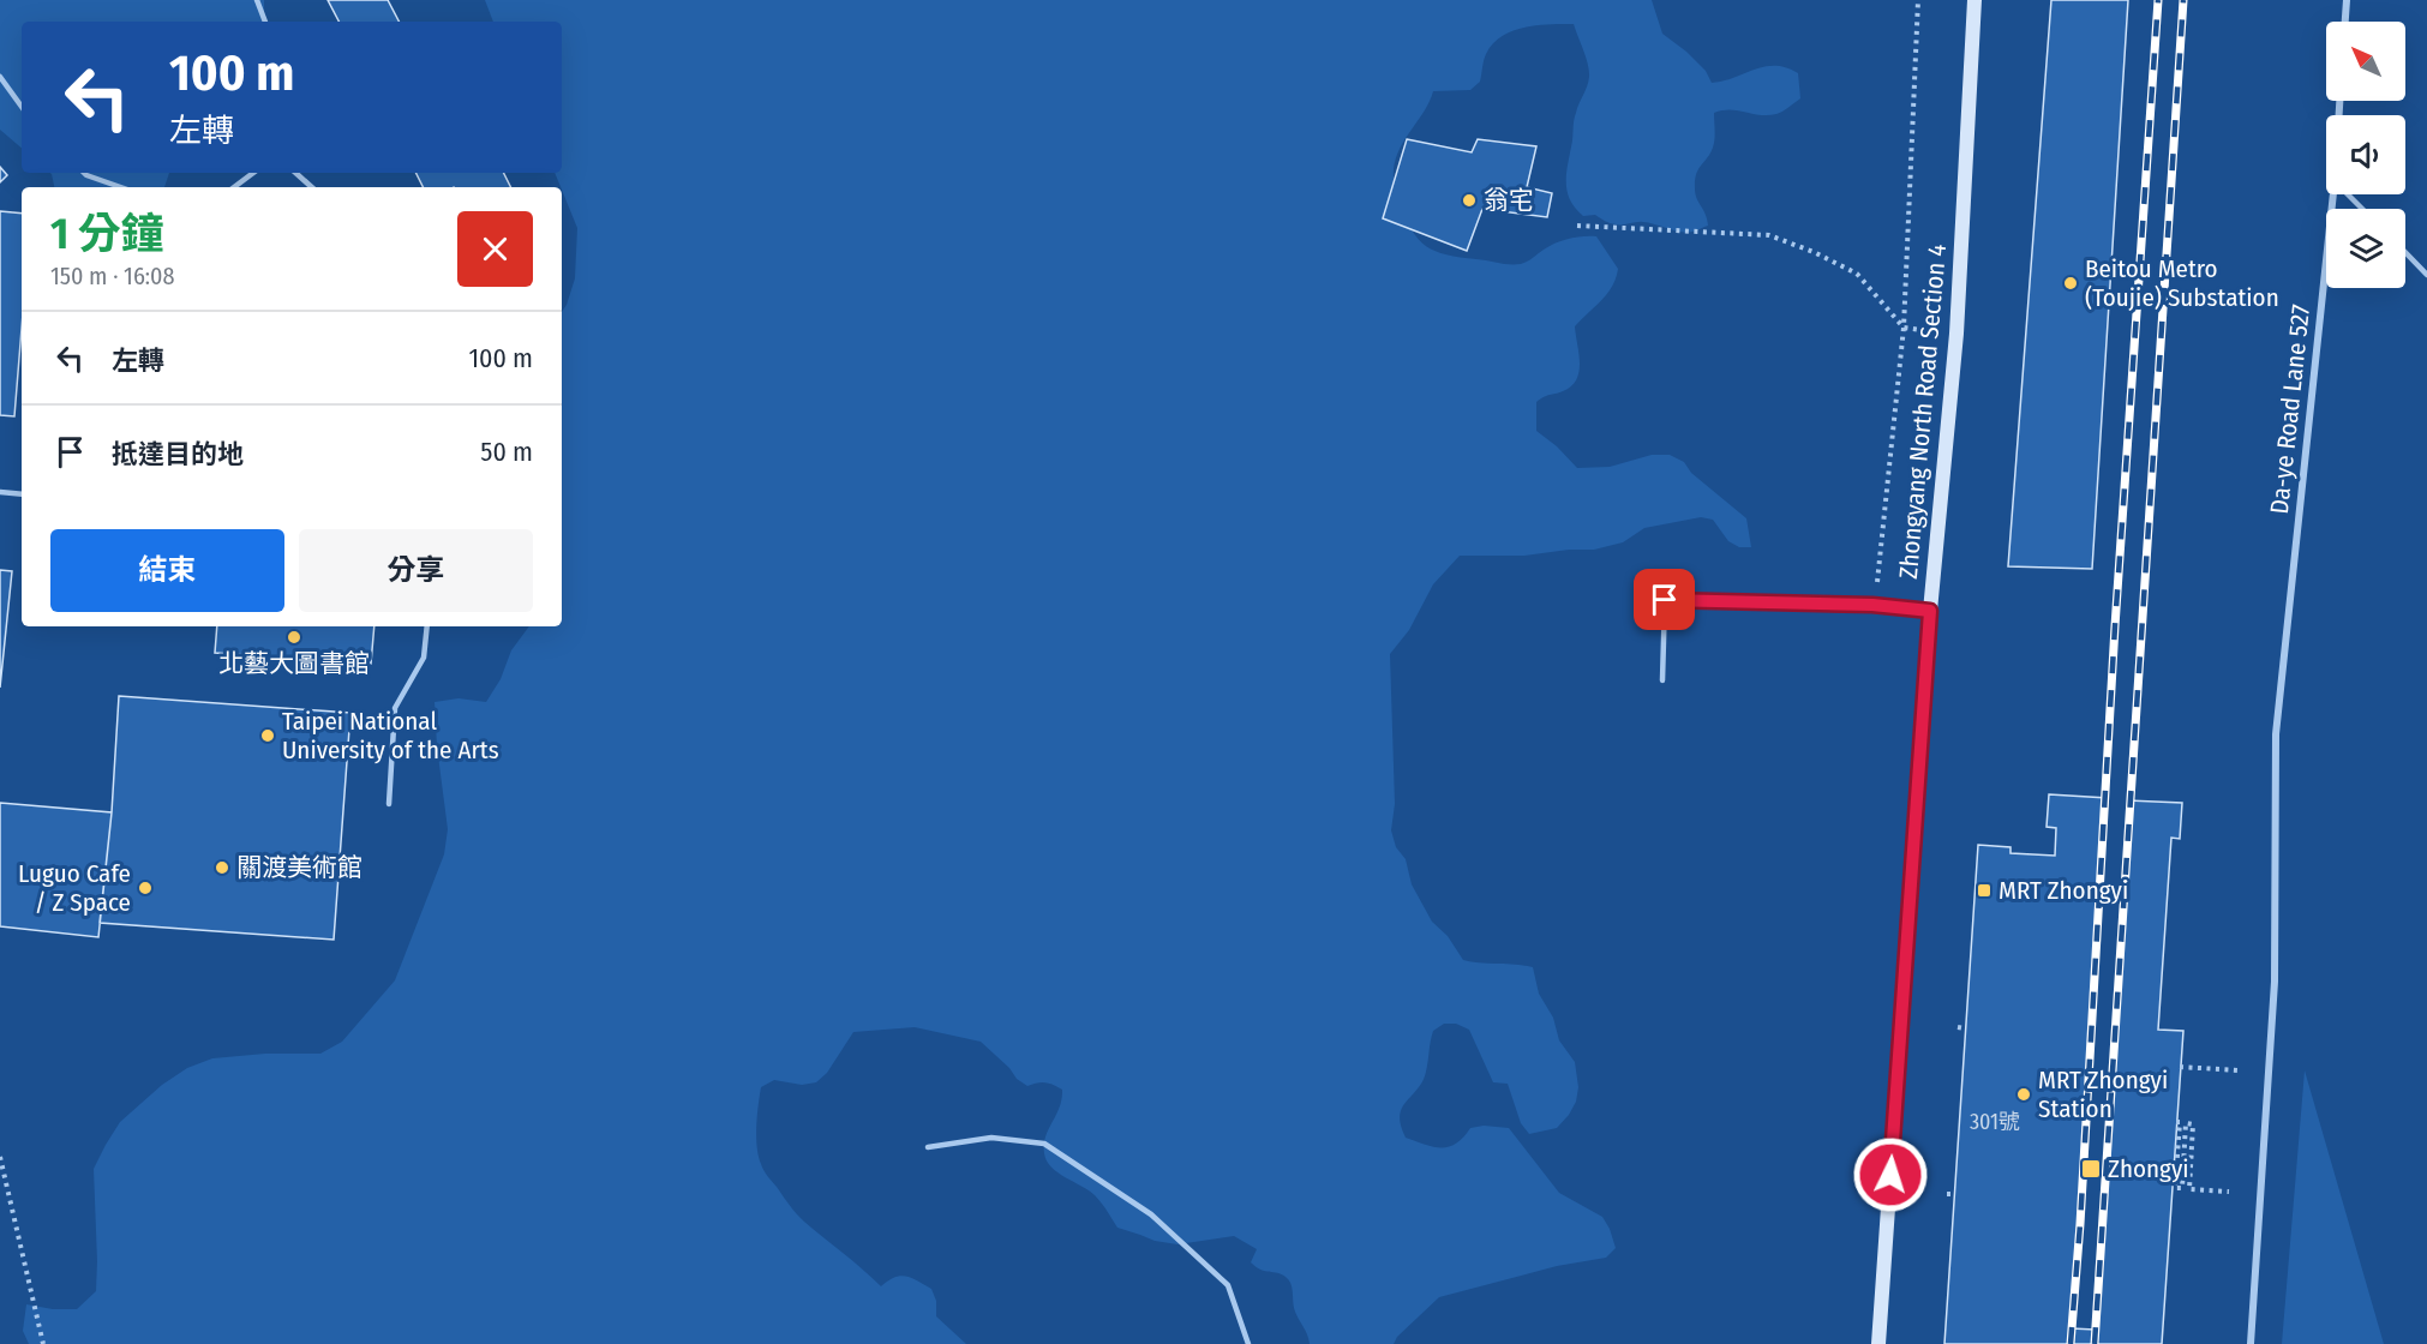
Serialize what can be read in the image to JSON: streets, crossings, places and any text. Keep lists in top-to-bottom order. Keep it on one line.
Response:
{"streets":{"street":["Da-ye Road Lane 527","Zhongyang North Road Section 4"]},"places":{"other":["翁宅","Beitou Metro (Toujie) Substation","北藝大圖書館","Taipei National University of the Arts","關渡美術館","Luguo Cafe / Z Space","MRT Zhongyi Station"],"transit":["MRT Zhongyi","Zhongyi"]},"house_numbers":["301號"],"north":"top left","page":{"turn":["100 m","左轉"],"heading":["1 分鐘","150 m · 16:08"],"list":[{"name":"左轉","value":"100 m"},{"name":"抵達目的地","value":"50 m"}],"buttons":["結束","分享"]}}
